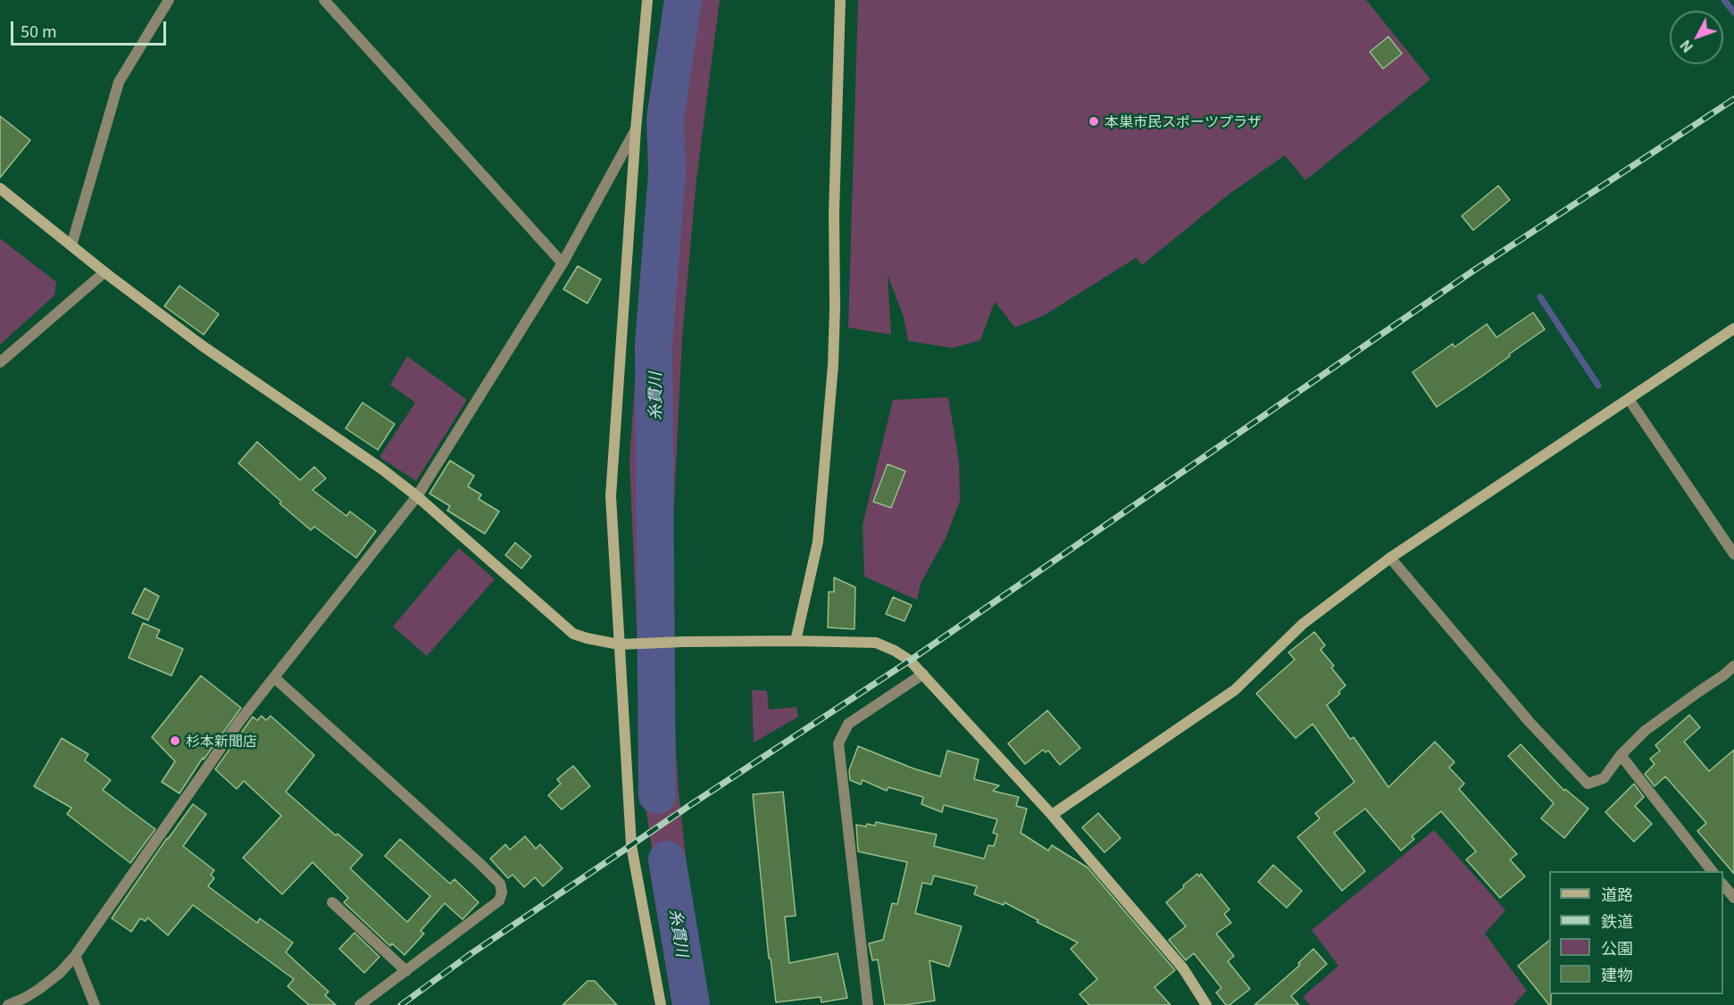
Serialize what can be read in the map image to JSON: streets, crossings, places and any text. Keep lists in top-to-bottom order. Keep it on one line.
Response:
{"water":["糸貫川"],"places":["本巣市民スポーツプラザ","杉本新聞店"],"legend":["道路","鉄道","公園","建物"],"scale_bar":"50 m","north":"bottom left"}
